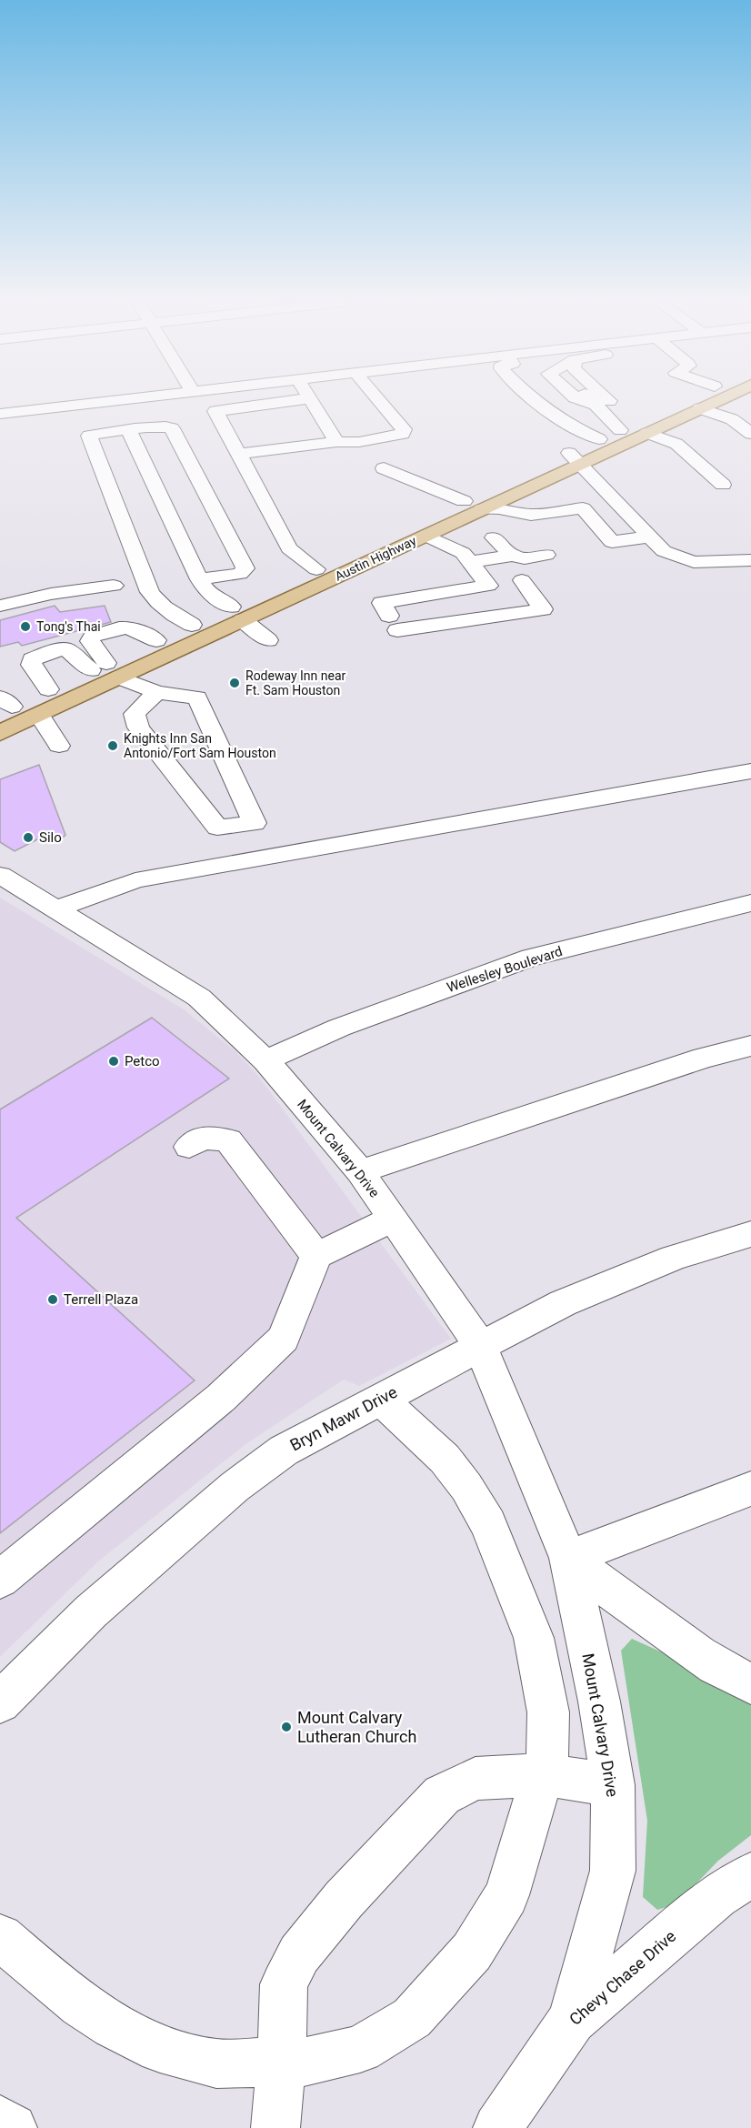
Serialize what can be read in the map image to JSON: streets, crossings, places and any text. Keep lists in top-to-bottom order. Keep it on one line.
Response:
{"streets":{"main road":["Austin Highway"],"street":["Wellesley Boulevard","Mount Calvary Drive","Bryn Mawr Drive","Chevy Chase Drive"]},"crossings":[["Wellesley Boulevard","Mount Calvary Drive"],["Mount Calvary Drive","Bryn Mawr Drive"],["Mount Calvary Drive","Chevy Chase Drive"]],"places":["Tong's Thai","Rodeway Inn near Ft. Sam Houston","Knights Inn San Antonio/Fort Sam Houston","Silo","Petco","Terrell Plaza","Mount Calvary Lutheran Church"]}
